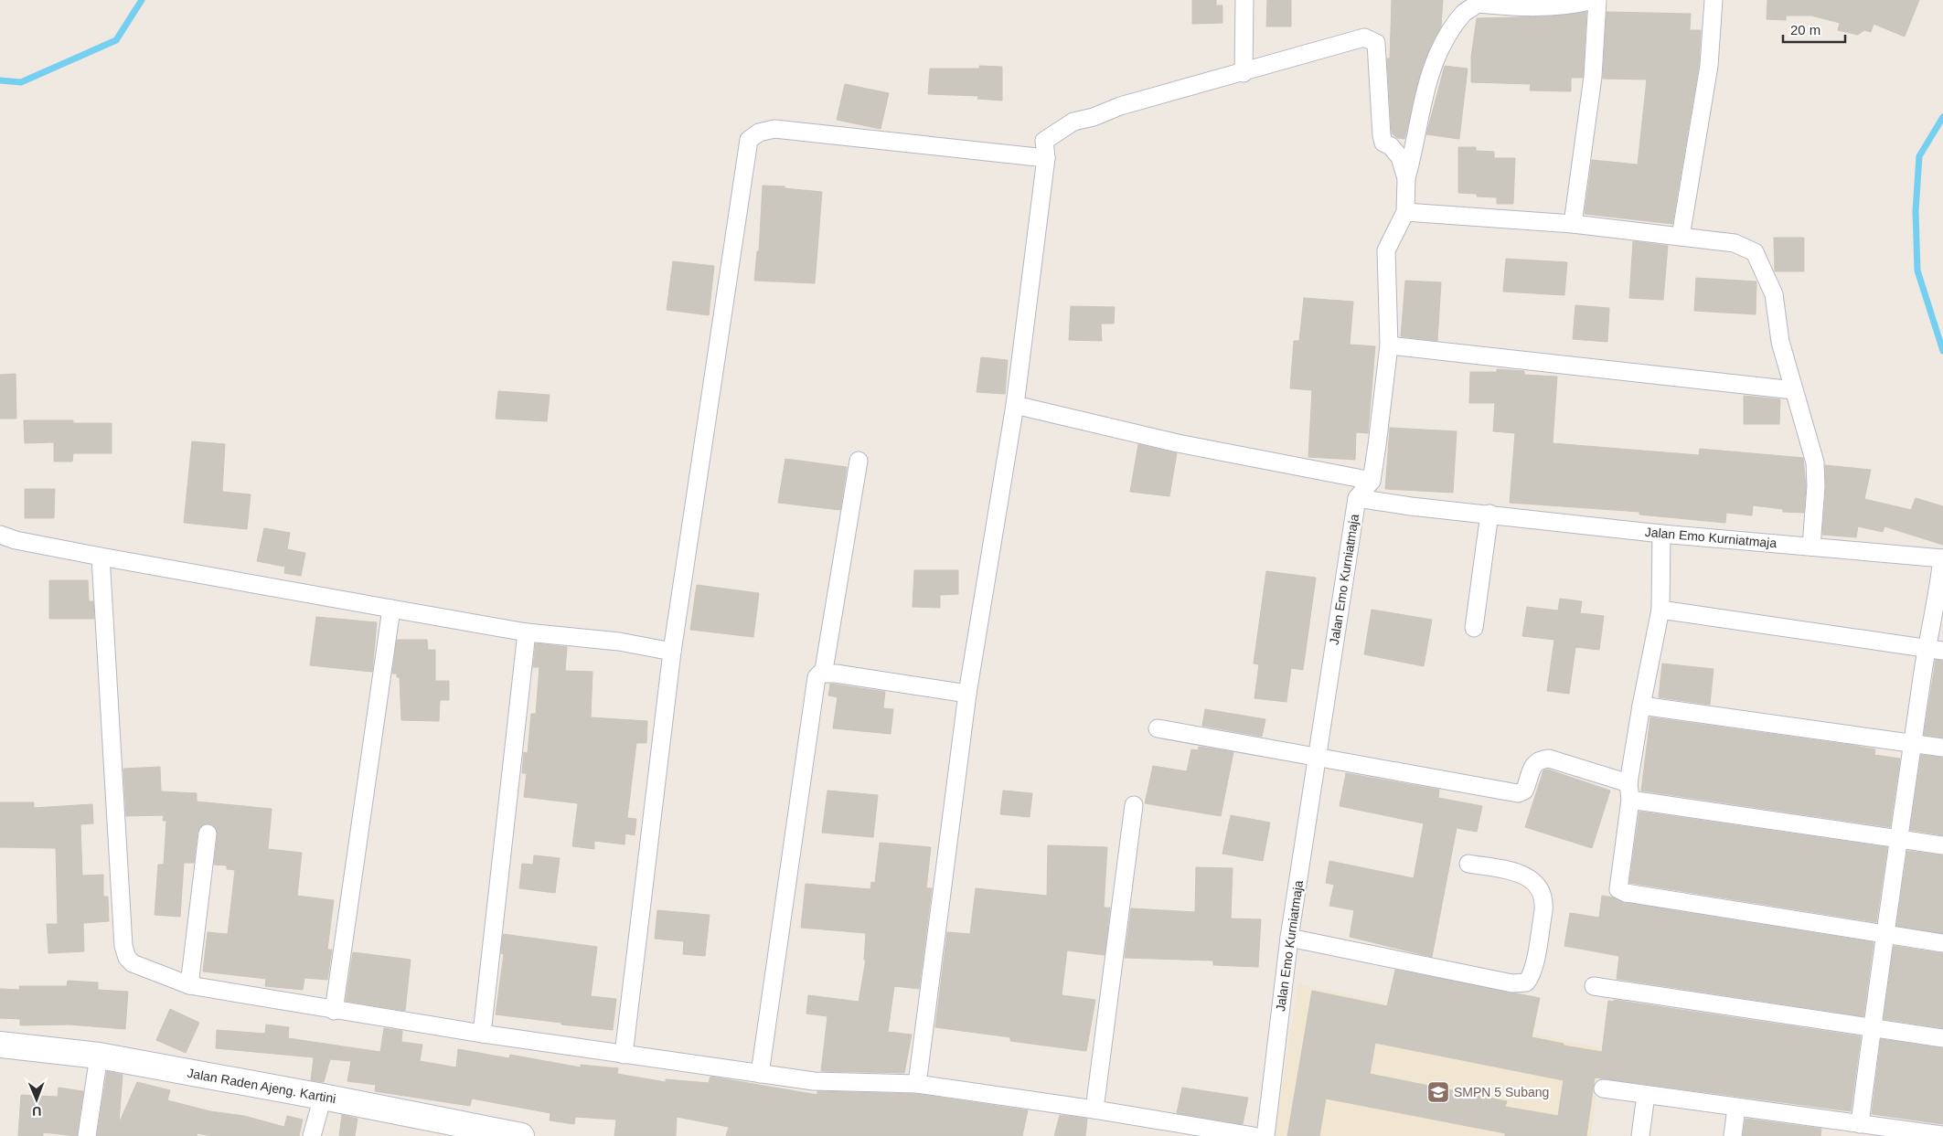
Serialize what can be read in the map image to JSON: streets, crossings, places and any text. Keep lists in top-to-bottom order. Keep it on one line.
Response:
{"streets":{"main road":["Jalan Raden Ajeng. Kartini"],"street":["Jalan Emo Kurniatmaja"]},"places":{"school or university":["SMPN 5 Subang"]},"scale_bar":"20 m","north":"bottom"}
